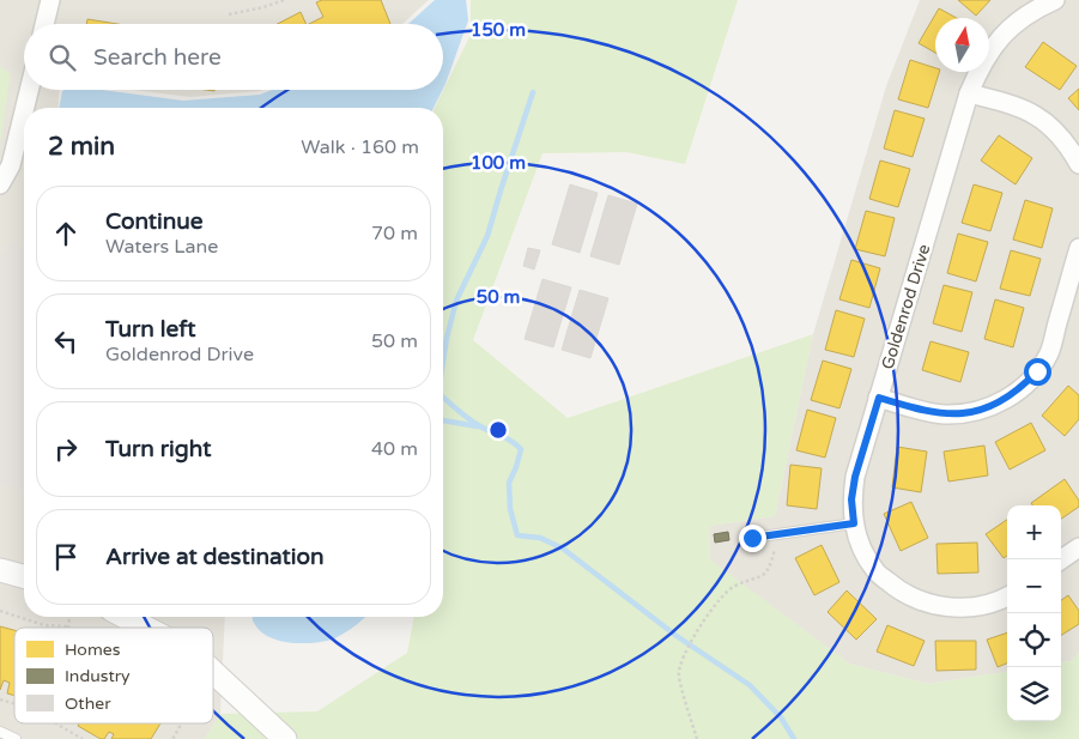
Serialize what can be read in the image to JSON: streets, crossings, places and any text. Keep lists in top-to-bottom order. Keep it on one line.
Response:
{"streets":{"street":["Goldenrod Drive"]},"legend":["Homes","Industry","Other"],"north":"top","page":{"search":"Search here","heading":["2 min","Walk · 160 m"],"list":[["Continue","Waters Lane","70 m"],["Turn left","Goldenrod Drive","50 m"],["Turn right","40 m"],"Arrive at destination"],"map_buttons":["+","−"]},"rings":["150 m","100 m","50 m"]}
